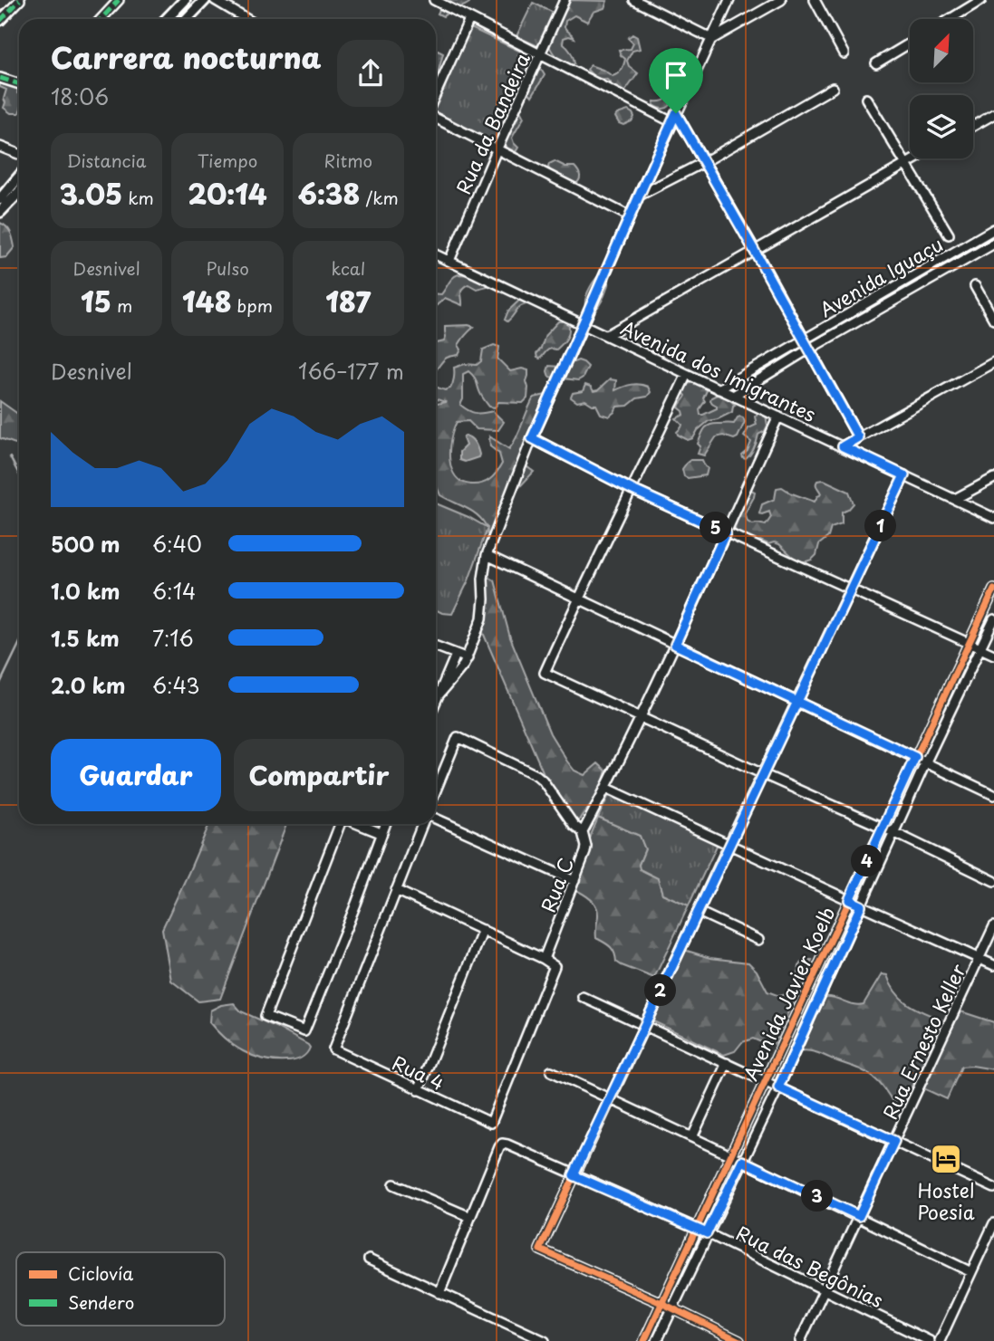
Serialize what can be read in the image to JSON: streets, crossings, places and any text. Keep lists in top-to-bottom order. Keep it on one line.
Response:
{"streets":{"street":["Rua da Bandeira","Avenida Iguaçu","Avenida dos Imigrantes","Rua C","Avenida Javier Koelb","Rua Ernesto Keller","Rua 4","Rua das Begônias"]},"crossings":[["Rua da Bandeira","Avenida dos Imigrantes"],["Avenida Iguaçu","Avenida dos Imigrantes"],["Avenida dos Imigrantes","Rua C"],["Rua C","Rua 4"],["Avenida Javier Koelb","Rua das Begônias"],["Rua Ernesto Keller","Rua das Begônias"]],"places":{"hotel":["Hostel Poesia"]},"legend":["Ciclovía","Sendero"],"north":"top right","page":{"heading":["Carrera nocturna","18:06"],"stats":[["Distancia","3.05 km"],["Tiempo","20:14"],["Ritmo","6:38 /km"],["Desnivel","15 m"],["Pulso","148 bpm"],["kcal","187"]],"chart":["Desnivel","166–177 m"],"pins":["1","5","4","2","3"],"list":[{"name":"500 m","note":"6:40"},{"name":"1.0 km","note":"6:14"},{"name":"1.5 km","note":"7:16"},{"name":"2.0 km","note":"6:43"}],"buttons":["Guardar","Compartir"]}}
